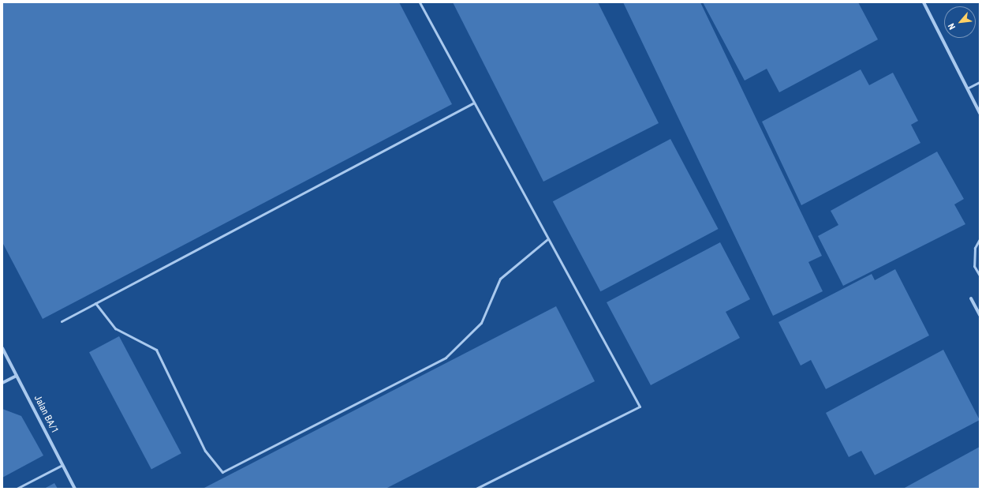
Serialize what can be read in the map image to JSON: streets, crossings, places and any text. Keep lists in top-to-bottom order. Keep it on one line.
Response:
{"streets":{"street":["Jalan BA/1"]},"north":"bottom left"}
